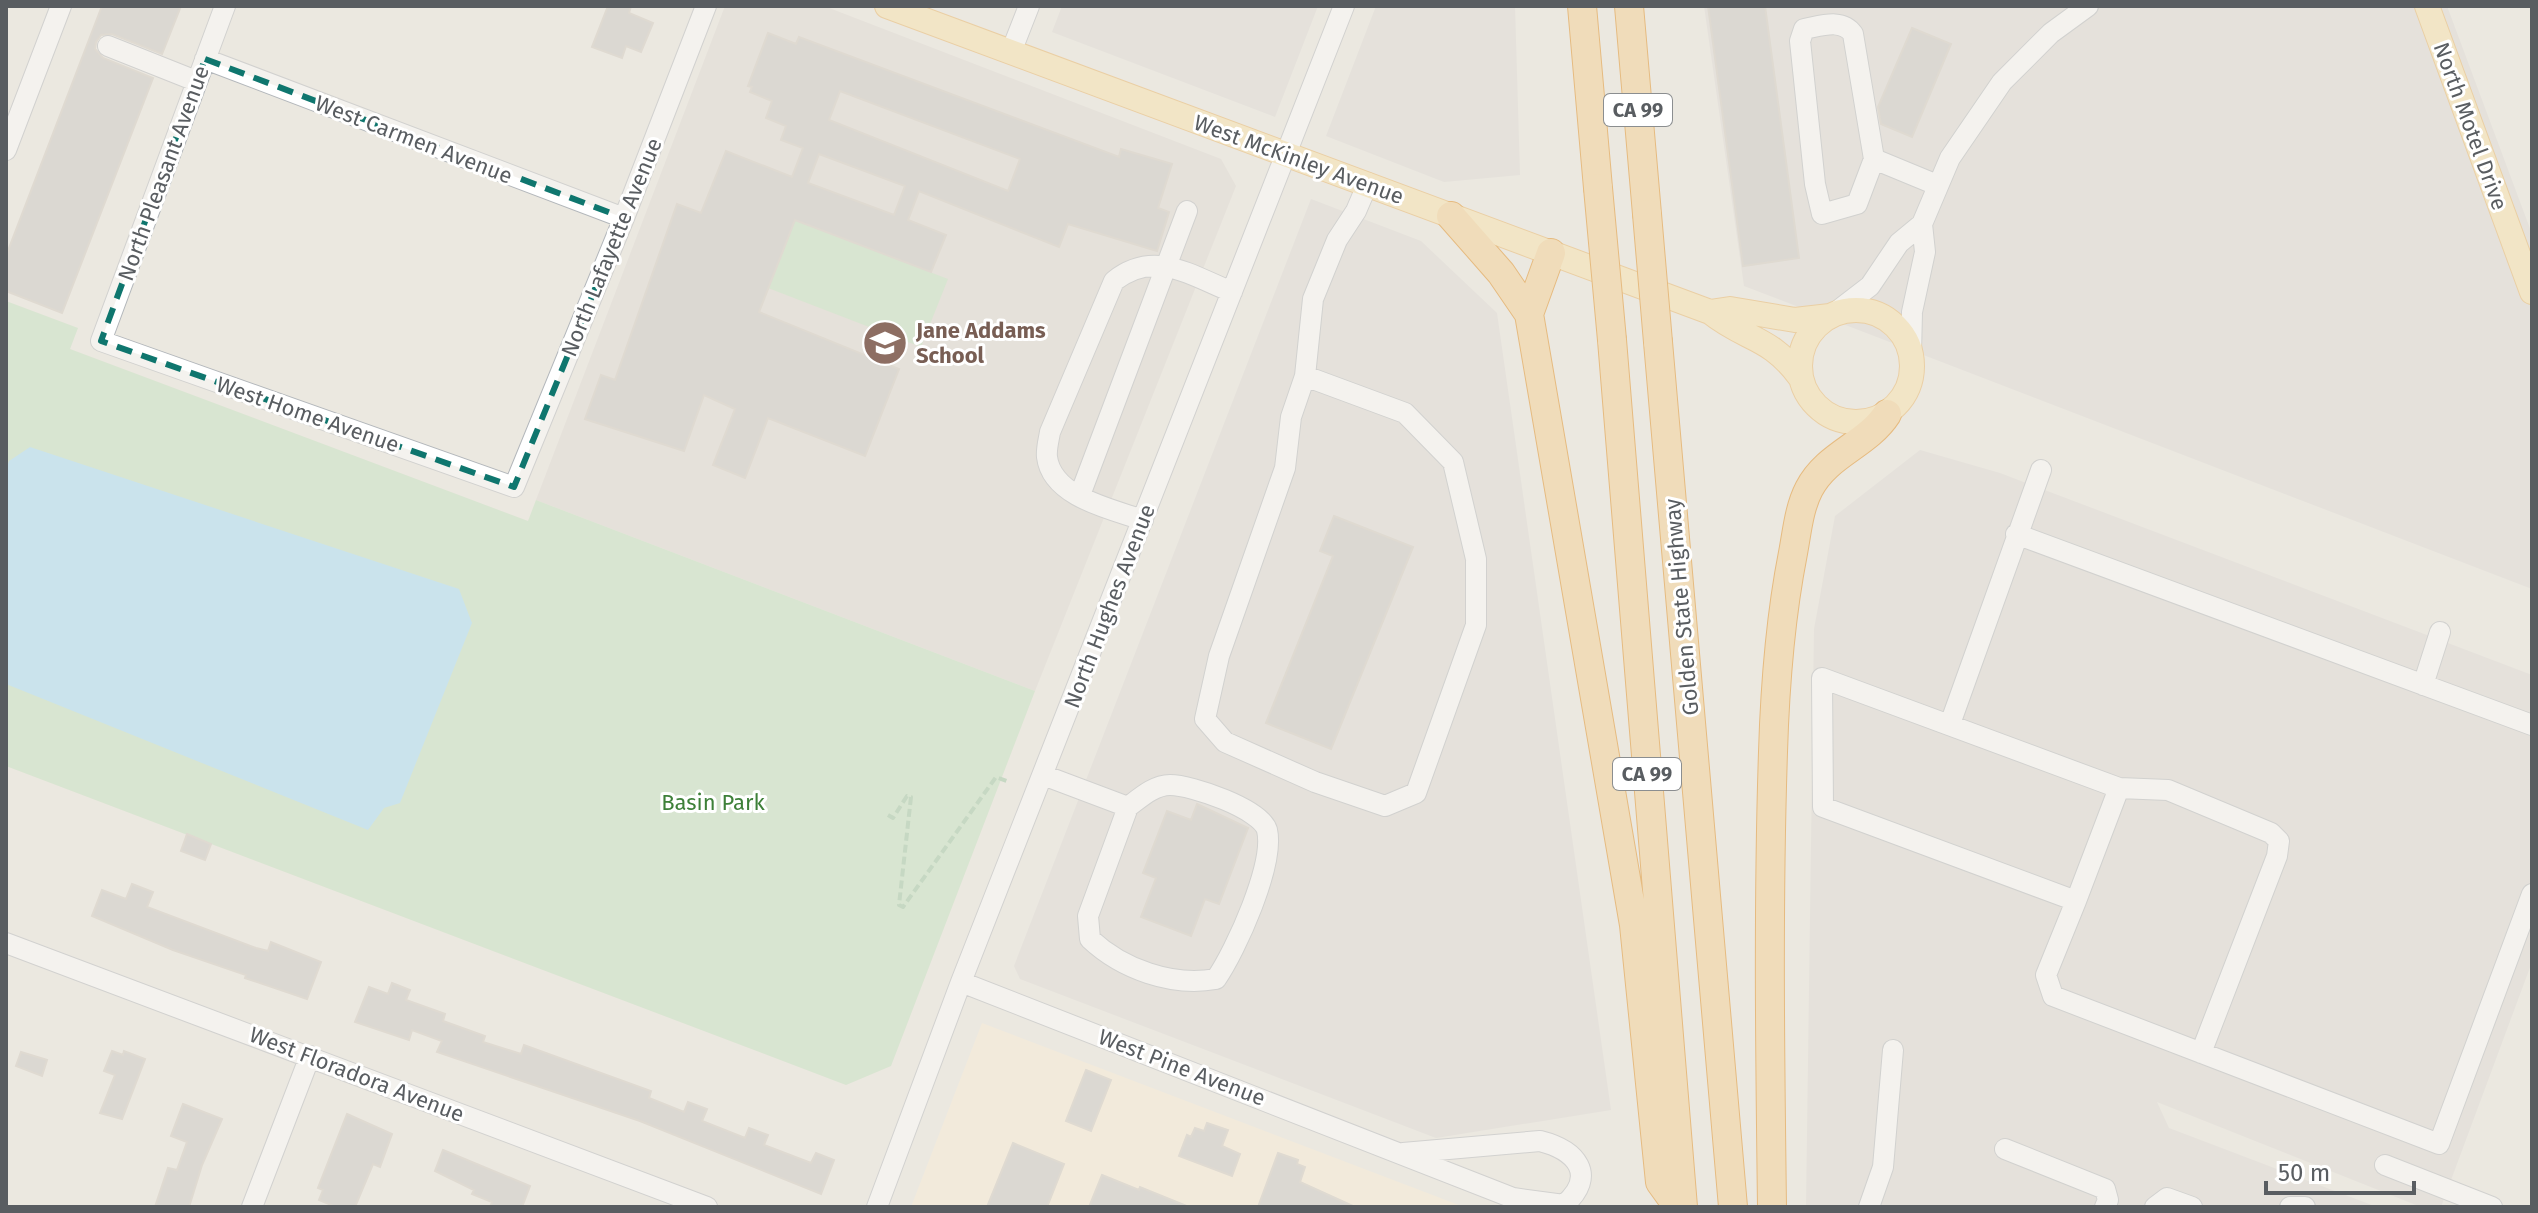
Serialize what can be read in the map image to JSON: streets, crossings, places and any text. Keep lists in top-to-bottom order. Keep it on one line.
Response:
{"streets":{"highway":["CA 99","Golden State Highway"],"main road":["North Motel Drive","West McKinley Avenue"],"street":["West Carmen Avenue","North Pleasant Avenue","North Lafayette Avenue","West Home Avenue","North Hughes Avenue","West Pine Avenue","West Floradora Avenue"]},"crossings":[["West Carmen Avenue","North Pleasant Avenue"],["West Carmen Avenue","North Lafayette Avenue"],["West McKinley Avenue","North Hughes Avenue"],["North Pleasant Avenue","West Home Avenue"],["North Lafayette Avenue","West Home Avenue"],["North Hughes Avenue","West Pine Avenue"]],"parks":["Basin Park"],"places":{"school or university":["Jane Addams School"]},"scale_bar":"50 m"}
